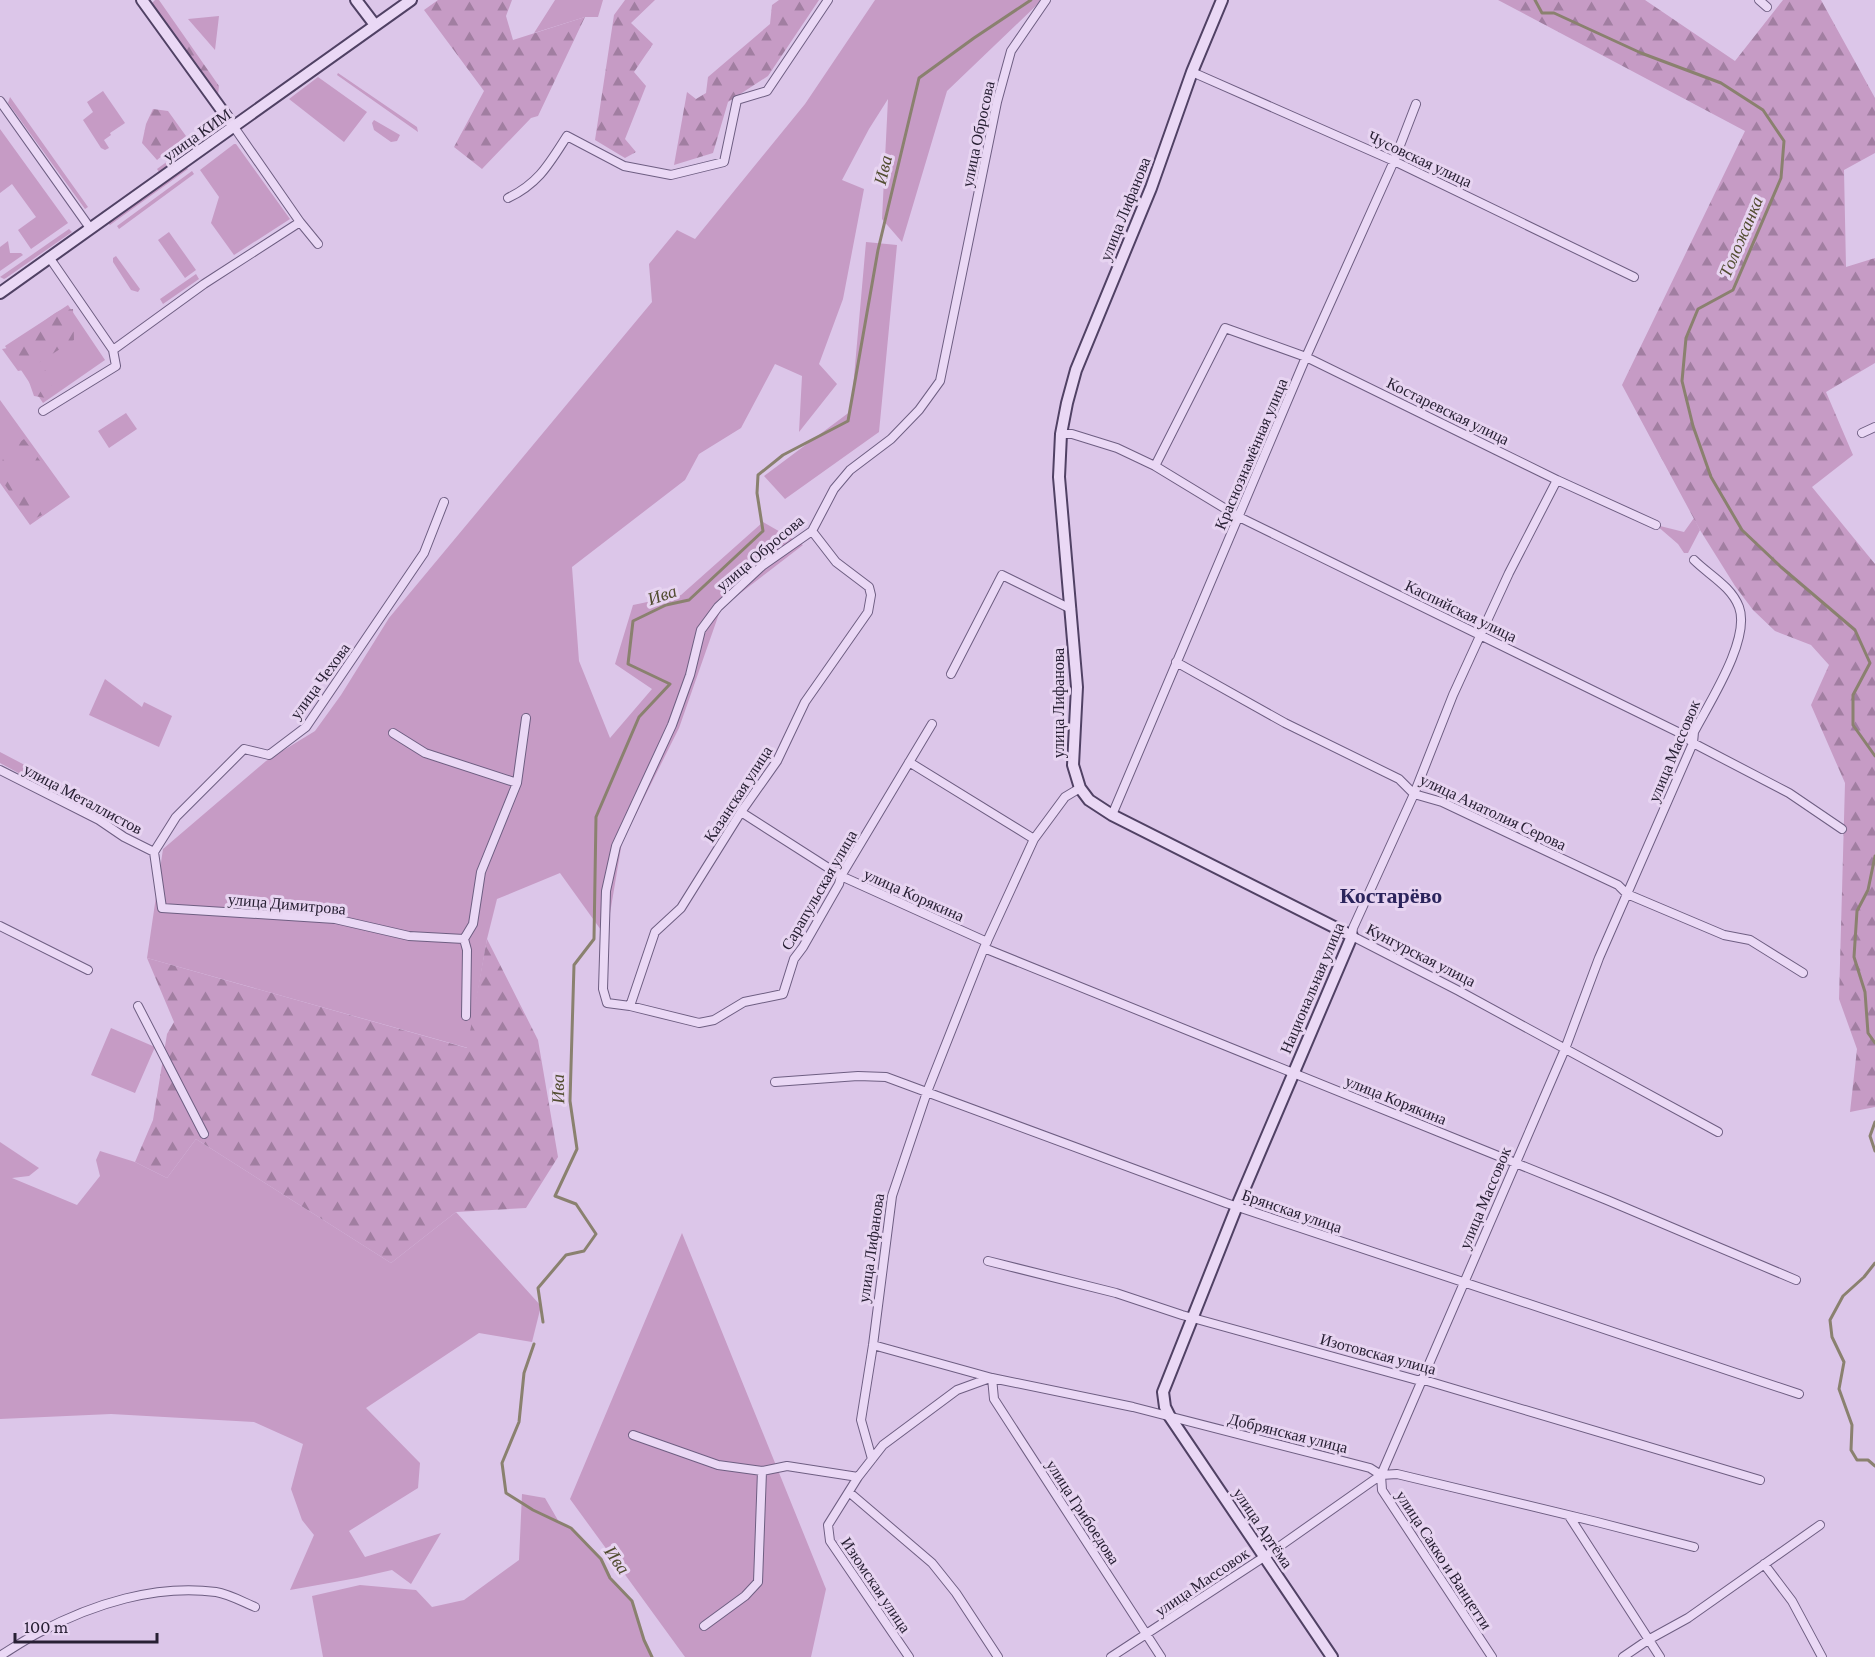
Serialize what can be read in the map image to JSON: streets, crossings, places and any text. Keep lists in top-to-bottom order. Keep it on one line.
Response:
{"streets":{"street":["улица Обросова","улица КИМ","Чусовская улица","улица Лифанова","Костаревская улица","Краснознамённая улица","Каспийская улица","улица Чехова","улица Массовок","Казанская улица","улица Металлистов","улица Анатолия Серова","Сарапульская улица","улица Корякина","улица Димитрова","Кунгурская улица","Национальная улица","Брянская улица","Изотовская улица","Добрянская улица","улица Грибоедова","улица Артёма","улица Сакко и Ванцетти","Изюмская улица"]},"crossings":[["улица Обросова","Казанская улица"],["улица Обросова","Сарапульская улица"],["Чусовская улица","улица Лифанова"],["Чусовская улица","Краснознамённая улица"],["улица Лифанова","Каспийская улица"],["улица Лифанова","улица Корякина"],["улица Лифанова","Кунгурская улица"],["улица Лифанова","Брянская улица"],["улица Лифанова","Добрянская улица"],["Костаревская улица","Краснознамённая улица"],["Костаревская улица","Каспийская улица"],["Костаревская улица","Национальная улица"],["Краснознамённая улица","Каспийская улица"],["Краснознамённая улица","улица Анатолия Серова"],["Краснознамённая улица","Кунгурская улица"],["Каспийская улица","улица Массовок"],["Каспийская улица","Национальная улица"],["улица Чехова","улица Металлистов"],["улица Чехова","улица Димитрова"],["улица Массовок","улица Анатолия Серова"],["улица Массовок","улица Корякина"],["улица Массовок","Кунгурская улица"],["улица Массовок","Брянская улица"],["улица Массовок","Изотовская улица"],["улица Массовок","Добрянская улица"],["улица Массовок","улица Грибоедова"],["улица Массовок","улица Артёма"],["улица Массовок","улица Сакко и Ванцетти"],["Казанская улица","Сарапульская улица"],["Казанская улица","улица Корякина"],["улица Металлистов","улица Димитрова"],["улица Анатолия Серова","Национальная улица"],["Сарапульская улица","улица Корякина"],["улица Корякина","Национальная улица"],["Кунгурская улица","Национальная улица"],["Национальная улица","Брянская улица"],["Национальная улица","Изотовская улица"],["Национальная улица","Добрянская улица"],["Национальная улица","улица Артёма"],["Добрянская улица","улица Грибоедова"],["Добрянская улица","улица Артёма"],["Добрянская улица","улица Сакко и Ванцетти"]],"districts":["Костарёво"],"water":["Ива","Толожанка"],"scale_bar":"100 m"}
